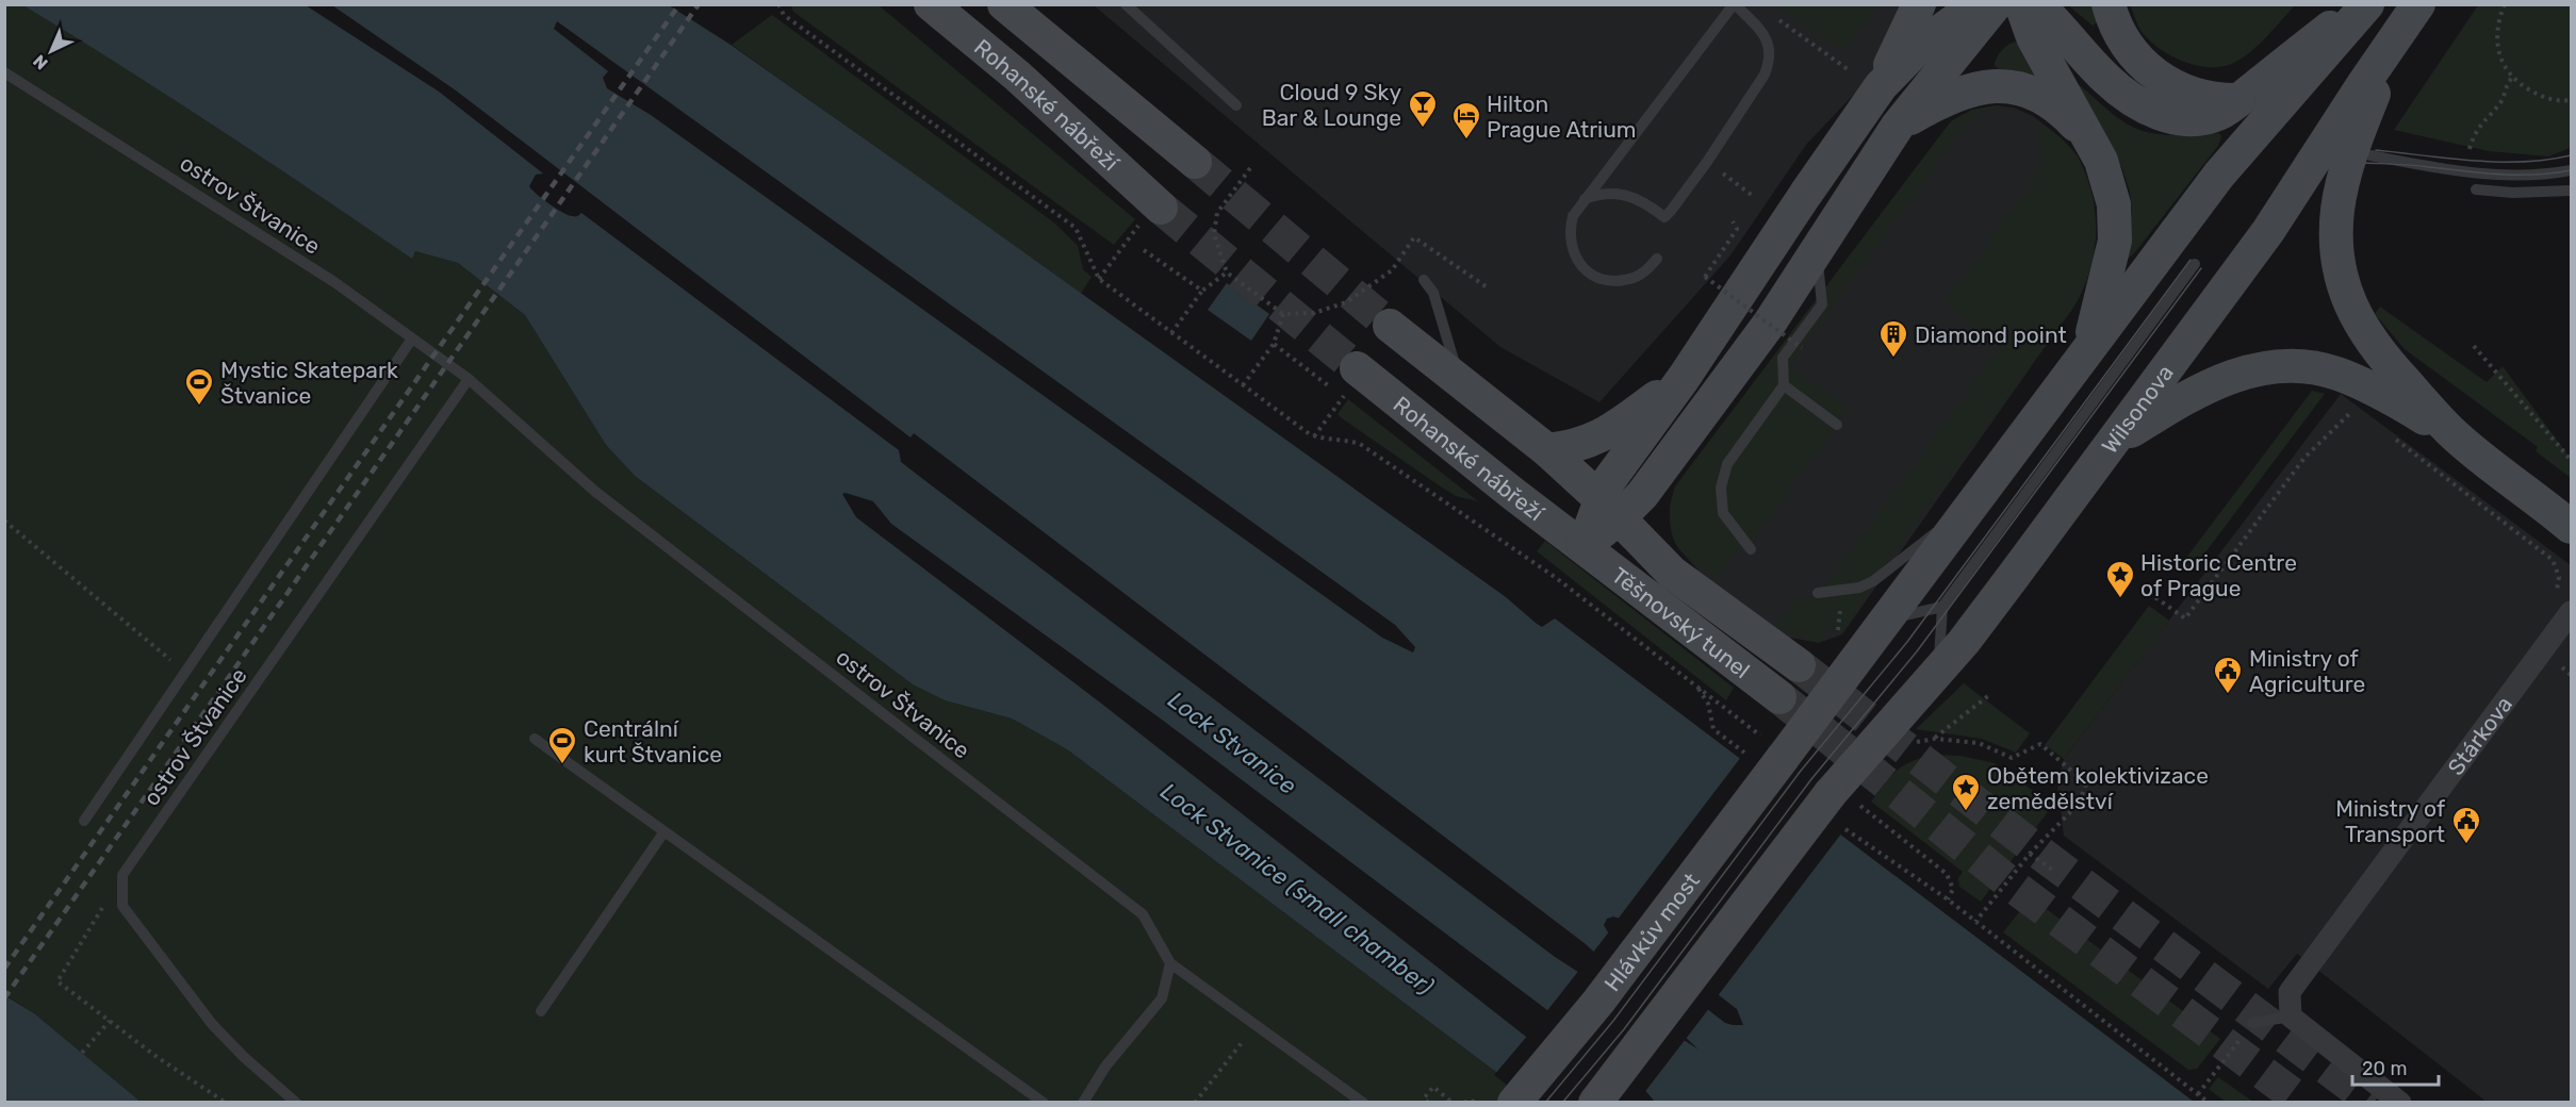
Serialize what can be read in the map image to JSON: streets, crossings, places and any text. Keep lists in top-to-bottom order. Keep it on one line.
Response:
{"streets":{"main road":["Rohanské nábřeží","Wilsonova","Těšnovský tunel","Hlávkův most"],"street":["Stárkova"],"lane":["ostrov Štvanice"]},"crossings":[["Rohanské nábřeží","Těšnovský tunel"]],"water":["Lock Stvanice","Lock Stvanice (small chamber)"],"places":{"bar":["Cloud 9 Sky Bar & Lounge"],"hotel":["Hilton Prague Atrium"],"building":["Diamond point"],"sports":["Mystic Skatepark Štvanice","Centrální kurt Štvanice"],"place":["Historic Centre of Prague","Obětem kolektivizace zemědělství"],"public building":["Ministry of Agriculture","Ministry of Transport"]},"scale_bar":"20 m","north":"bottom left"}
